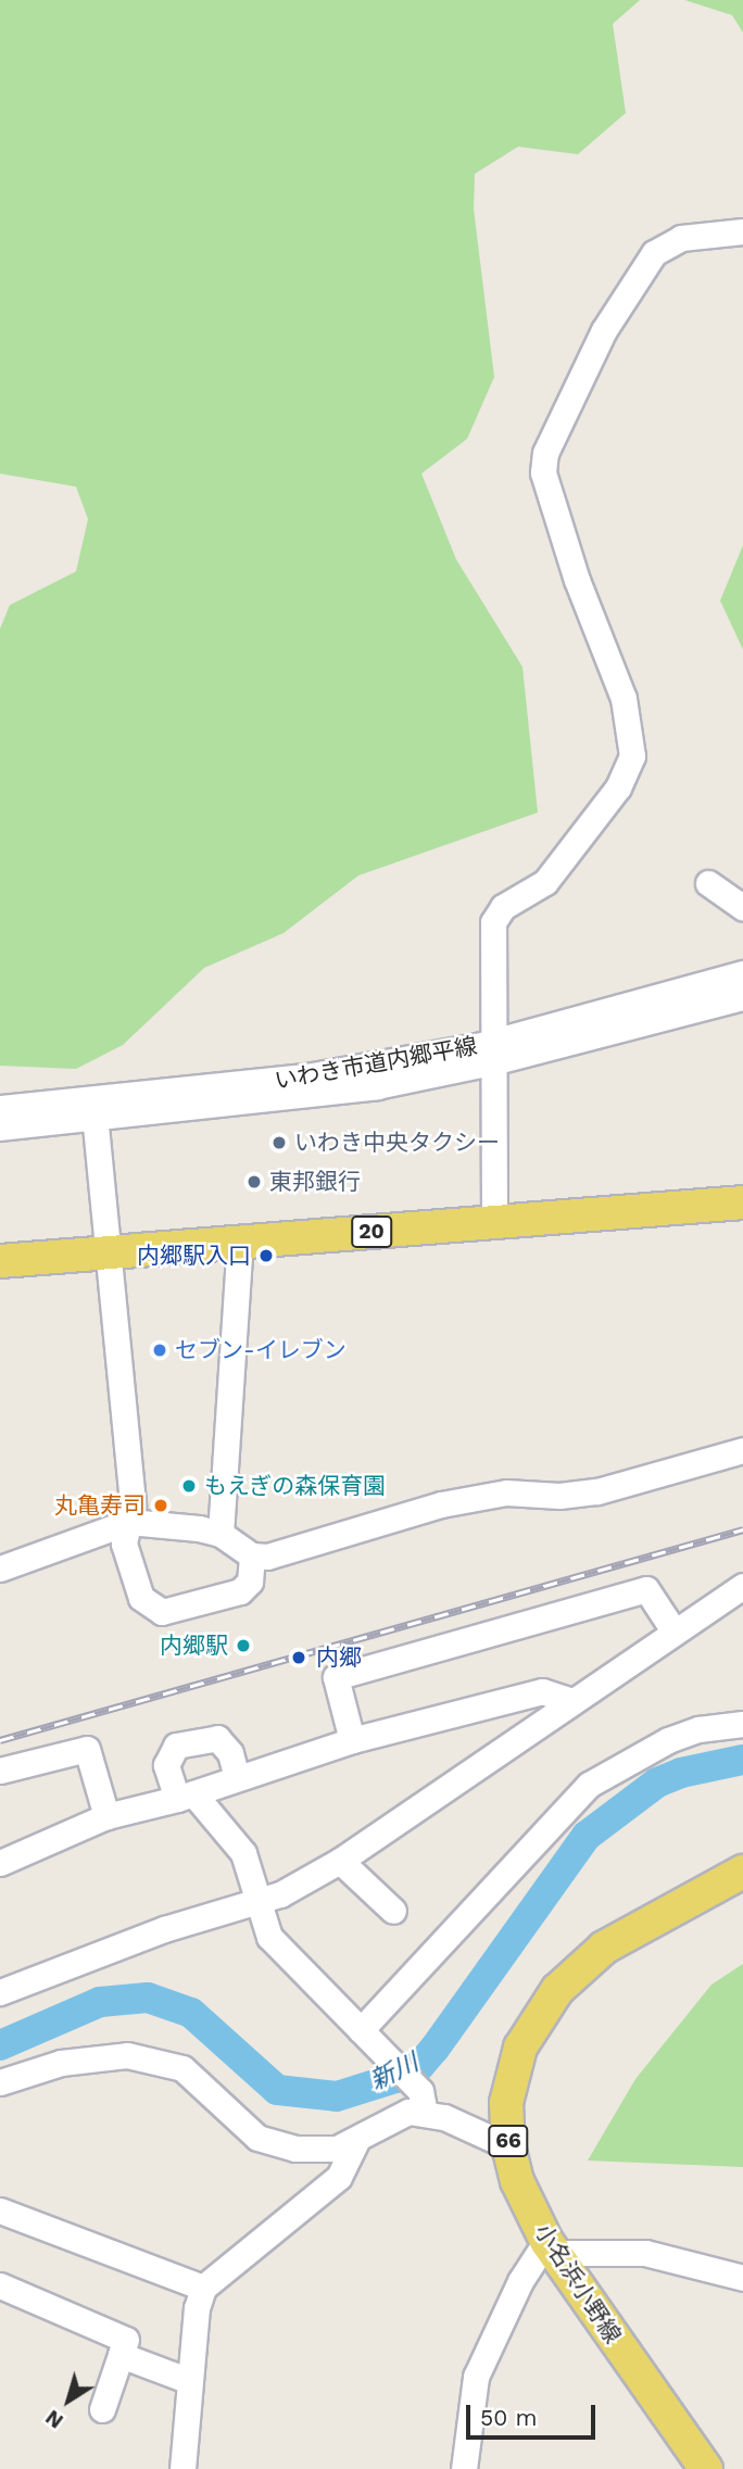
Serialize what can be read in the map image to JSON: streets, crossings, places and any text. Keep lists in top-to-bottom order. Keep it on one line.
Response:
{"streets":{"main road":["20","66","小名浜小野線"],"street":["いわき市道内郷平線"]},"water":["新川"],"places":["いわき中央タクシー","東邦銀行","内郷駅入口","セブン-イレブン","もえぎの森保育園","丸亀寿司","内郷駅","内郷"],"scale_bar":"50 m","north":"bottom left"}
